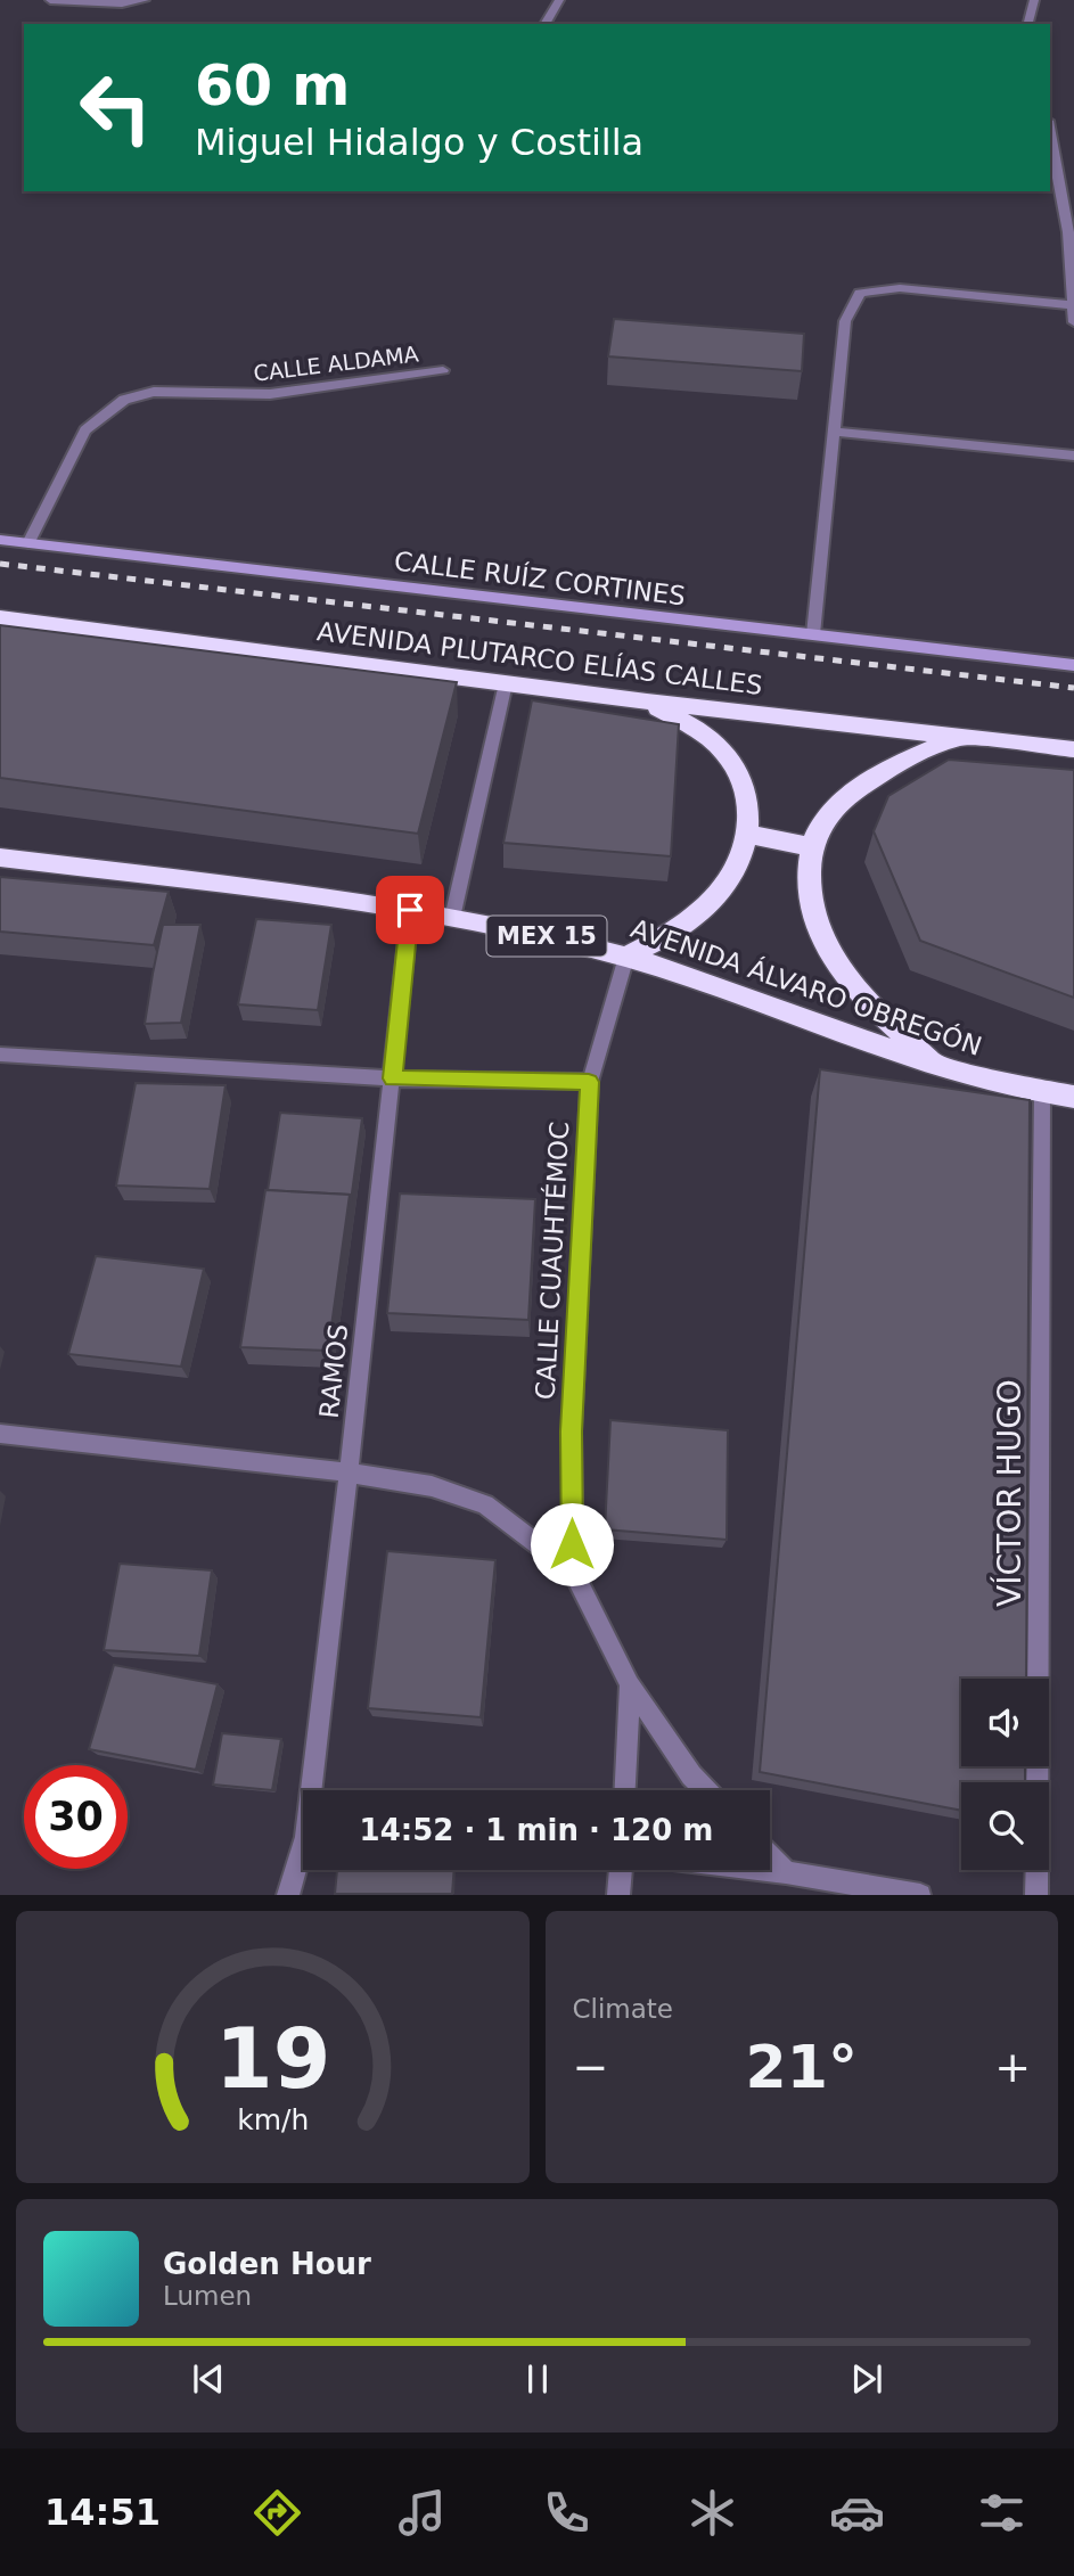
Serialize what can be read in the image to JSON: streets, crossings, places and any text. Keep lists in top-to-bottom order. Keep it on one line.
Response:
{"streets":{"highway":["AVENIDA PLUTARCO ELÍAS CALLES","MEX 15","AVENIDA ÁLVARO OBREGÓN"],"street":["CALLE ALDAMA","CALLE RUÍZ CORTINES","CALLE CUAUHTÉMOC","RAMOS","VÍCTOR HUGO"]},"crossings":[["CALLE ALDAMA","CALLE RUÍZ CORTINES"],["AVENIDA ÁLVARO OBREGÓN","CALLE CUAUHTÉMOC"],["AVENIDA ÁLVARO OBREGÓN","RAMOS"],["AVENIDA ÁLVARO OBREGÓN","VÍCTOR HUGO"]],"page":{"turn":["60 m","Miguel Hidalgo y Costilla"],"limit":"30","trip":"14:52 · 1 min · 120 m","tile":"Climate","heat":["−","21°","+"],"song":["Golden Hour","Lumen"],"tabs":"14:51","gauge":["19","km/h"]}}
